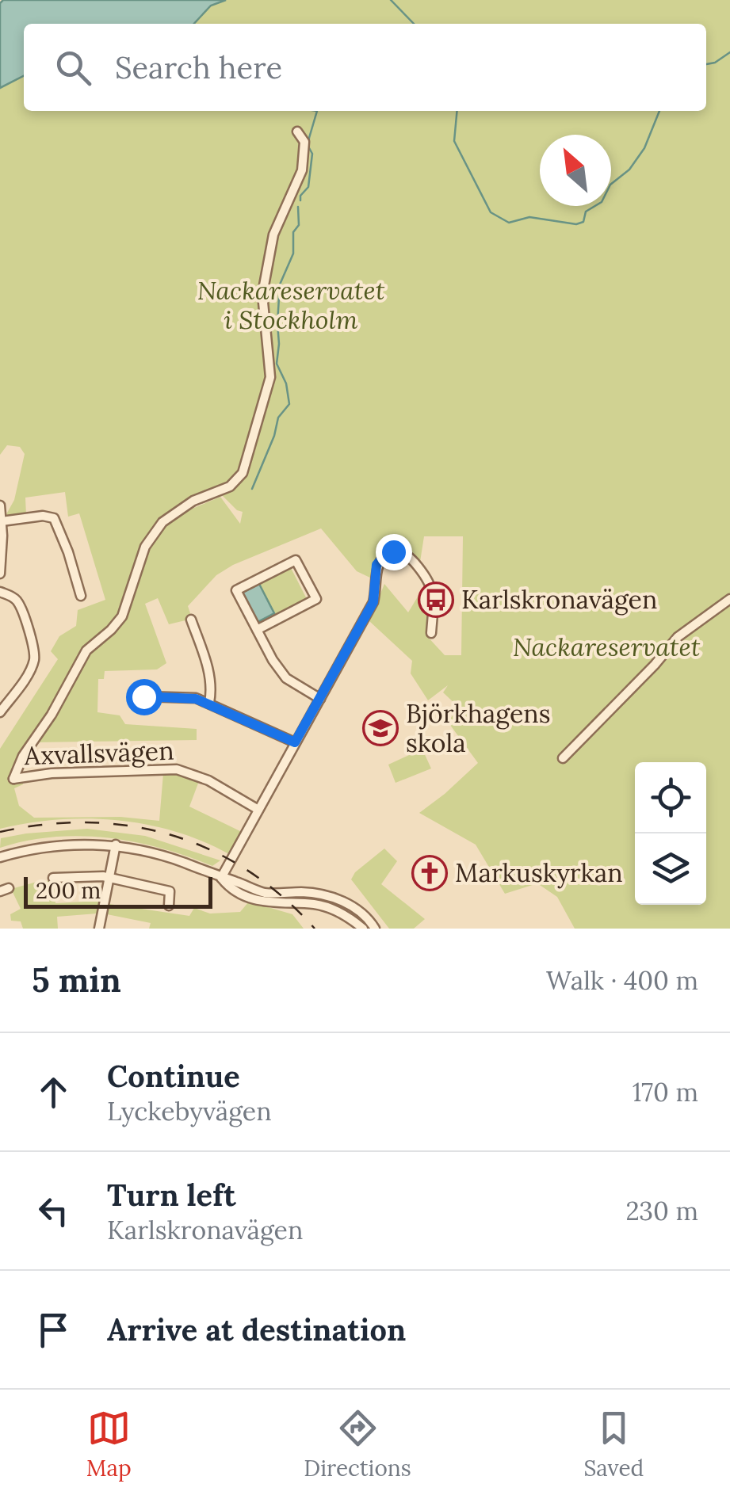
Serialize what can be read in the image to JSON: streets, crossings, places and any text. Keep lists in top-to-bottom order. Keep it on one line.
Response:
{"streets":{"street":["Axvallsvägen"]},"parks":["Nackareservatet i Stockholm","Nackareservatet"],"places":{"bus stop":["Karlskronavägen"],"school or university":["Björkhagens skola"],"church":["Markuskyrkan"]},"scale_bar":"200 m","north":"top left","page":{"search":"Search here","scale":"200 m","heading":["5 min","Walk · 400 m"],"list":[["Continue","Lyckebyvägen","170 m"],["Turn left","Karlskronavägen","230 m"],"Arrive at destination"],"nav":["Map","Directions","Saved"]}}
